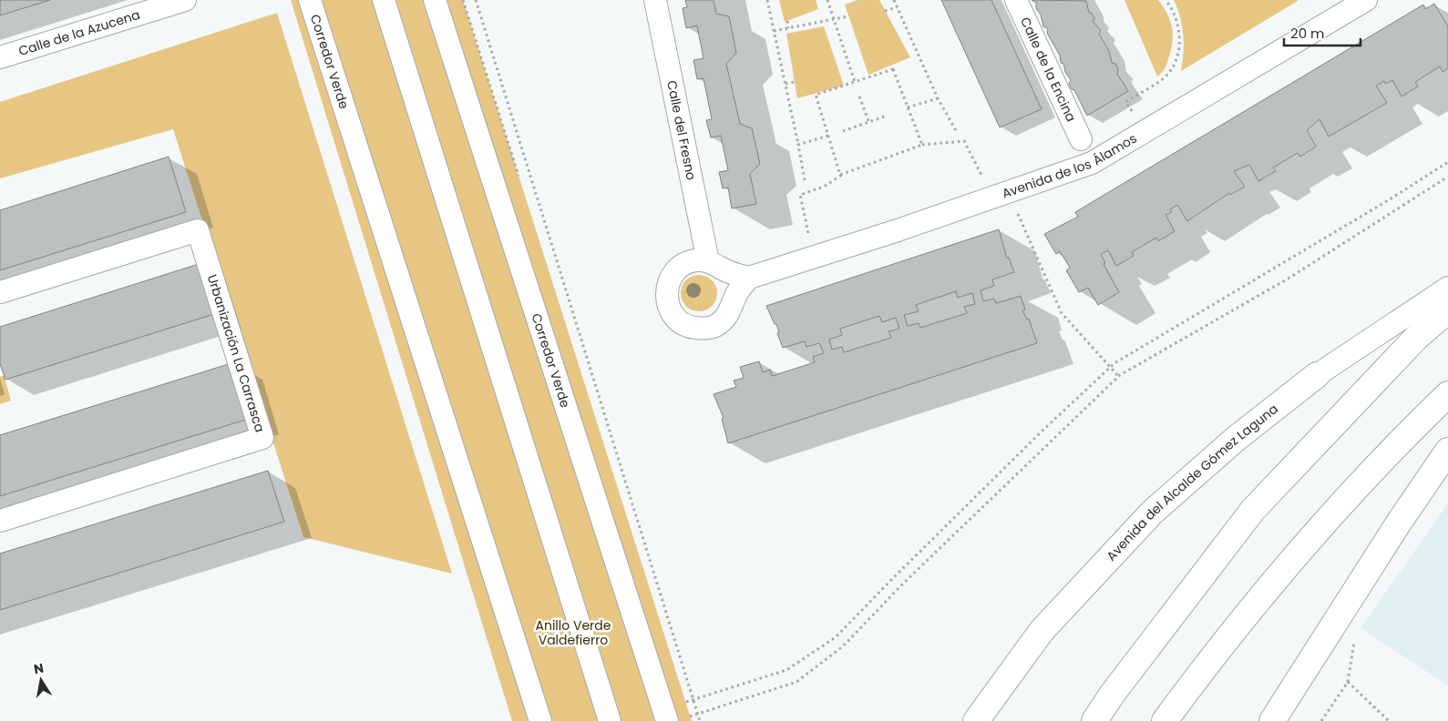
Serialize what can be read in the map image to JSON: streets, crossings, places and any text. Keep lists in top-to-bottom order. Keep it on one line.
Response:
{"streets":{"main road":["Avenida del Alcalde Gómez Laguna"],"street":["Calle de la Azucena","Corredor Verde","Calle de la Encina","Calle del Fresno","Avenida de los Álamos","Urbanización La Carrasca"]},"crossings":[["Calle del Fresno","Avenida de los Álamos"]],"parks":["Anillo Verde Valdefierro"],"scale_bar":"20 m","north":"top"}
